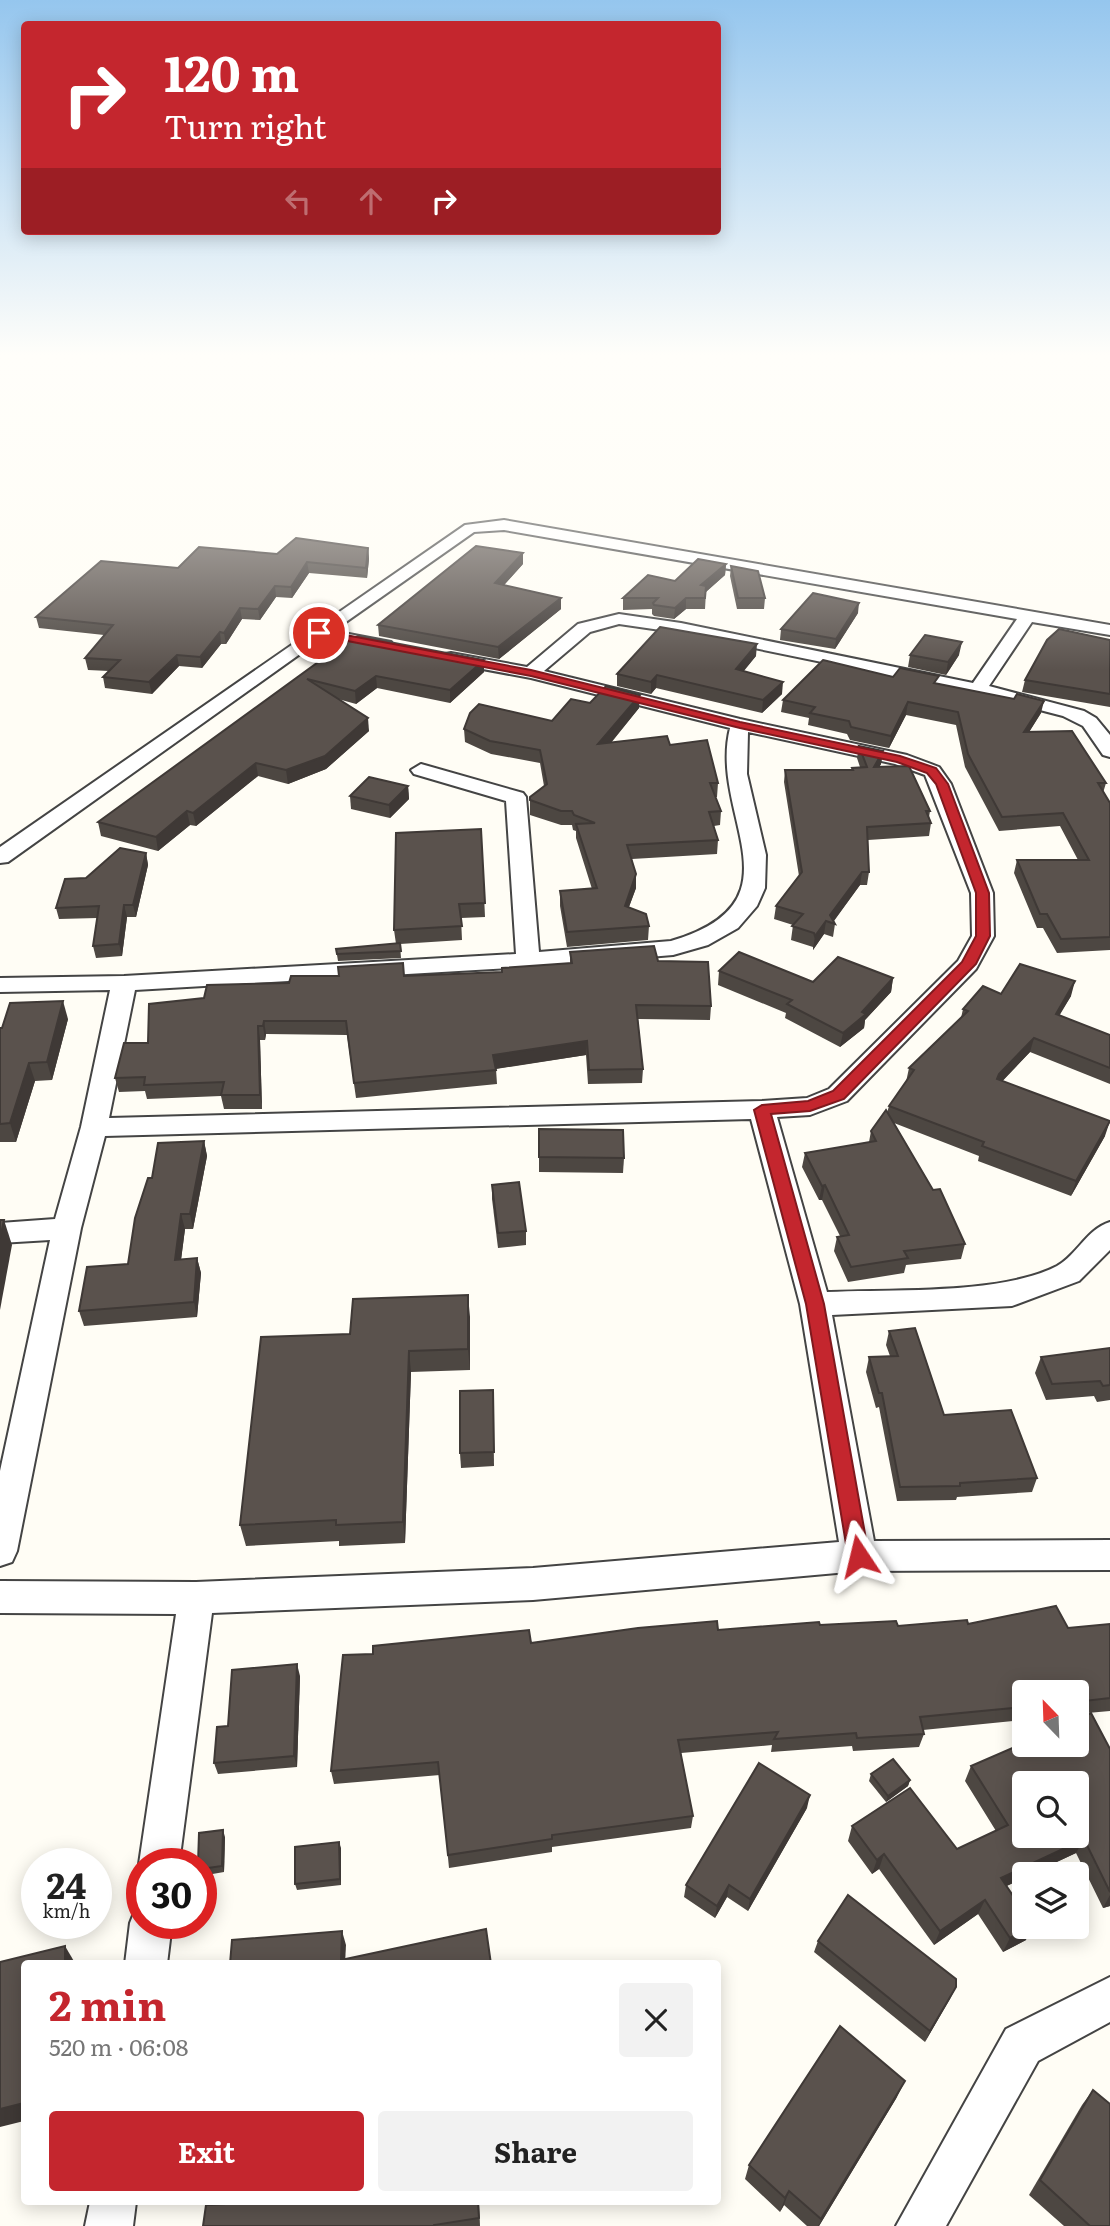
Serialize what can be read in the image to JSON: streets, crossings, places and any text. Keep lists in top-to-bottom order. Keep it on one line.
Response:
{"north":"top left","page":{"turn":["120 m","Turn right"],"speed":"24 km/h","limit":"30","heading":["2 min","520 m · 06:08"],"buttons":["Exit","Share"]}}
